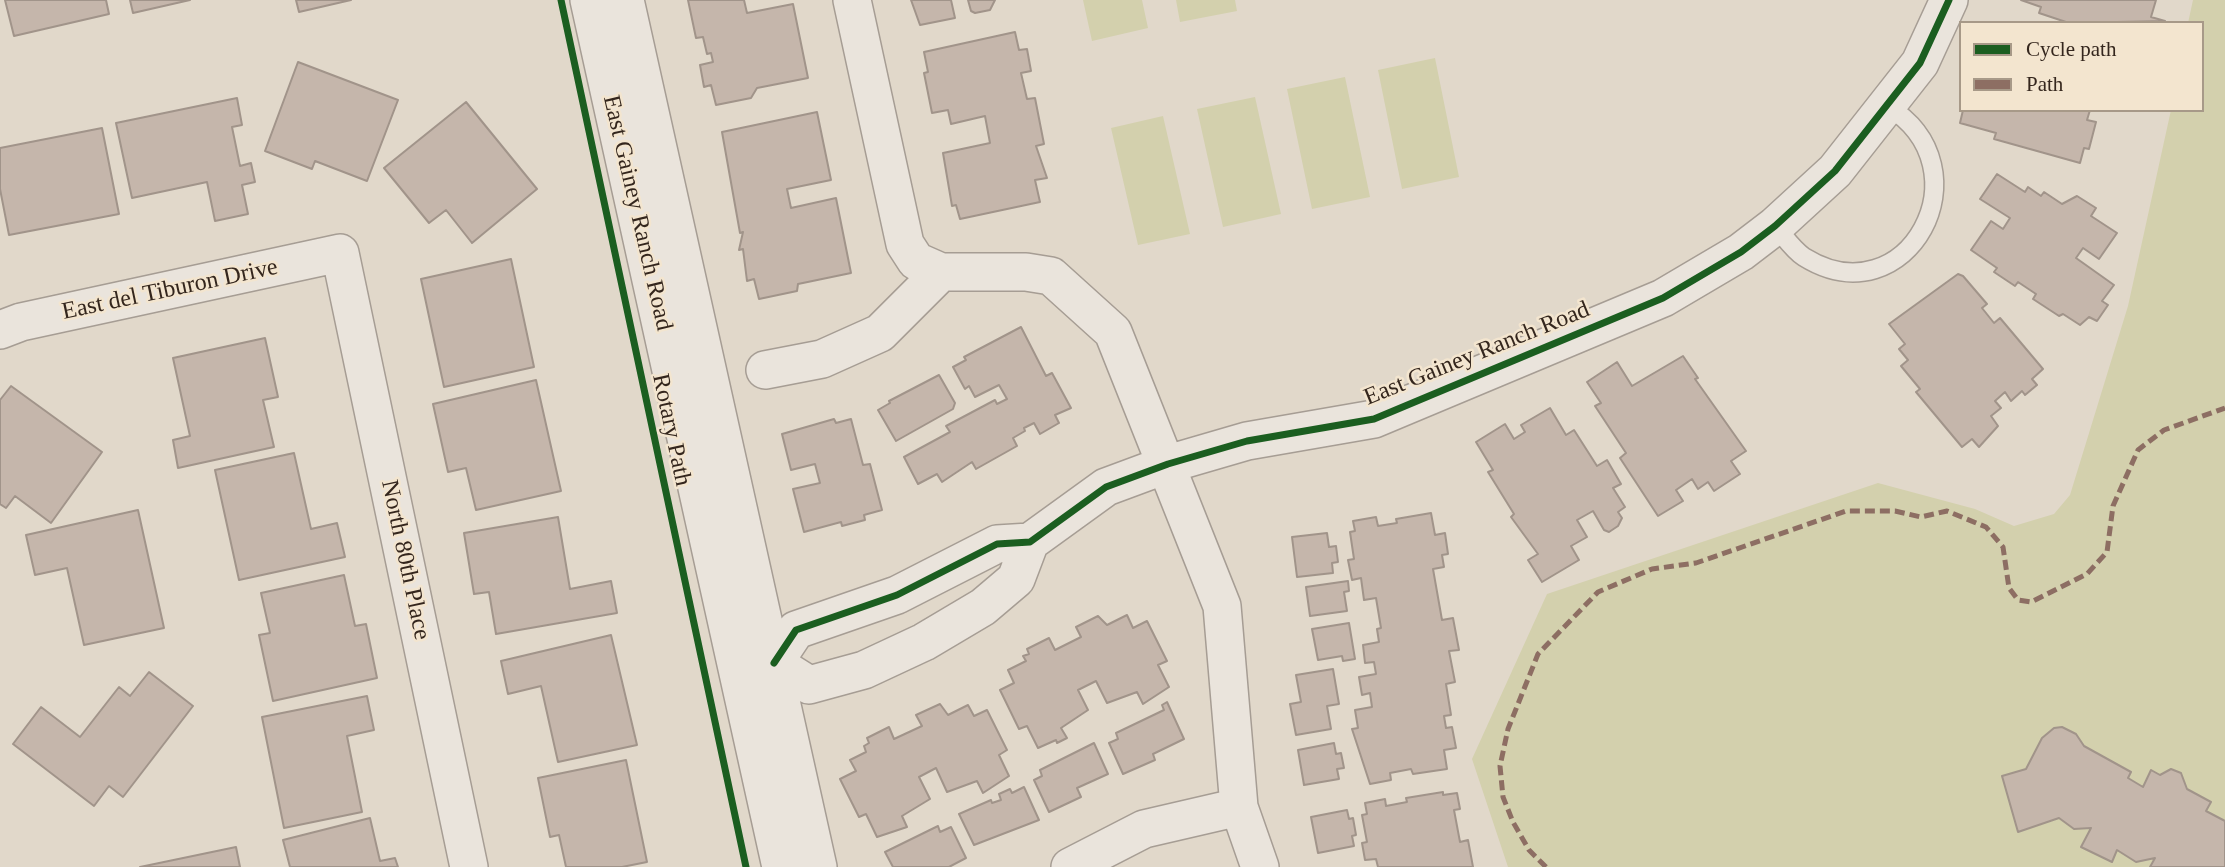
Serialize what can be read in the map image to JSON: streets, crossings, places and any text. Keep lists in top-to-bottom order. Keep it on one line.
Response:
{"streets":{"street":["East Gainey Ranch Road","East del Tiburon Drive","North 80th Place"],"cycle path":["Rotary Path"]},"crossings":[["East del Tiburon Drive","North 80th Place"]],"legend":["Cycle path","Path"]}
